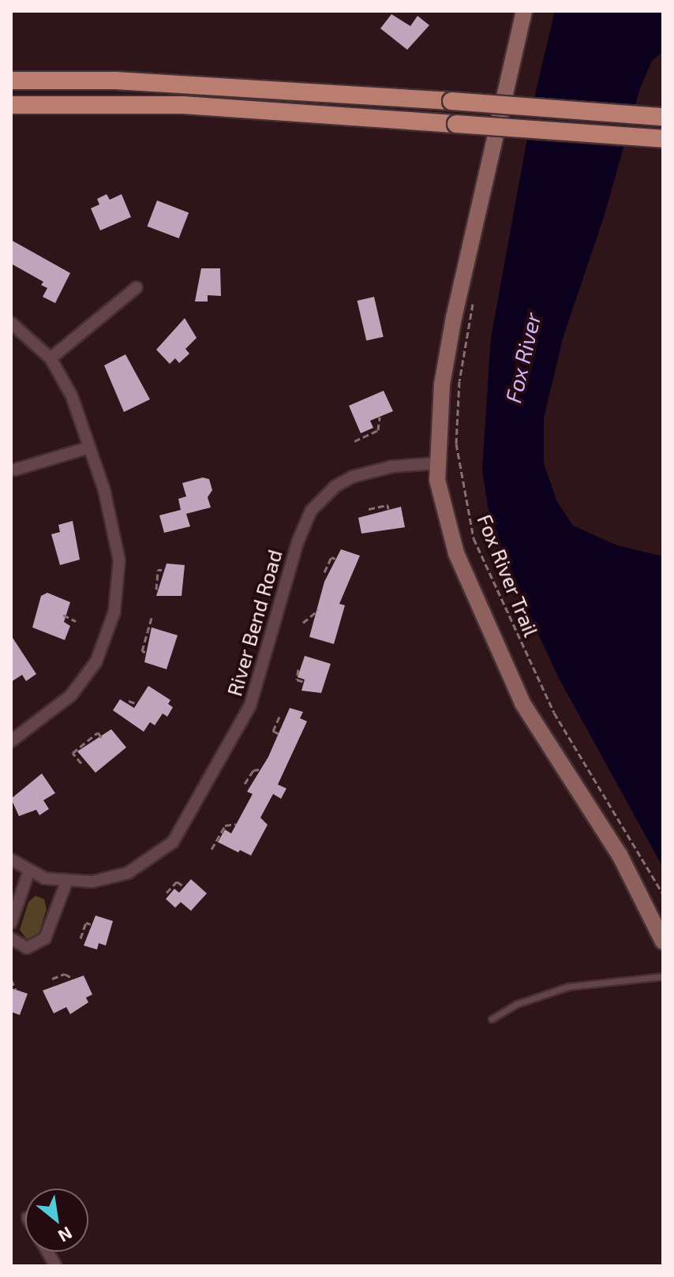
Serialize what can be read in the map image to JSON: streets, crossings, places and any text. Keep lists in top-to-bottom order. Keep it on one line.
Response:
{"streets":{"street":["River Bend Road"],"path":["Fox River Trail"]},"water":["Fox River"],"north":"bottom right"}
